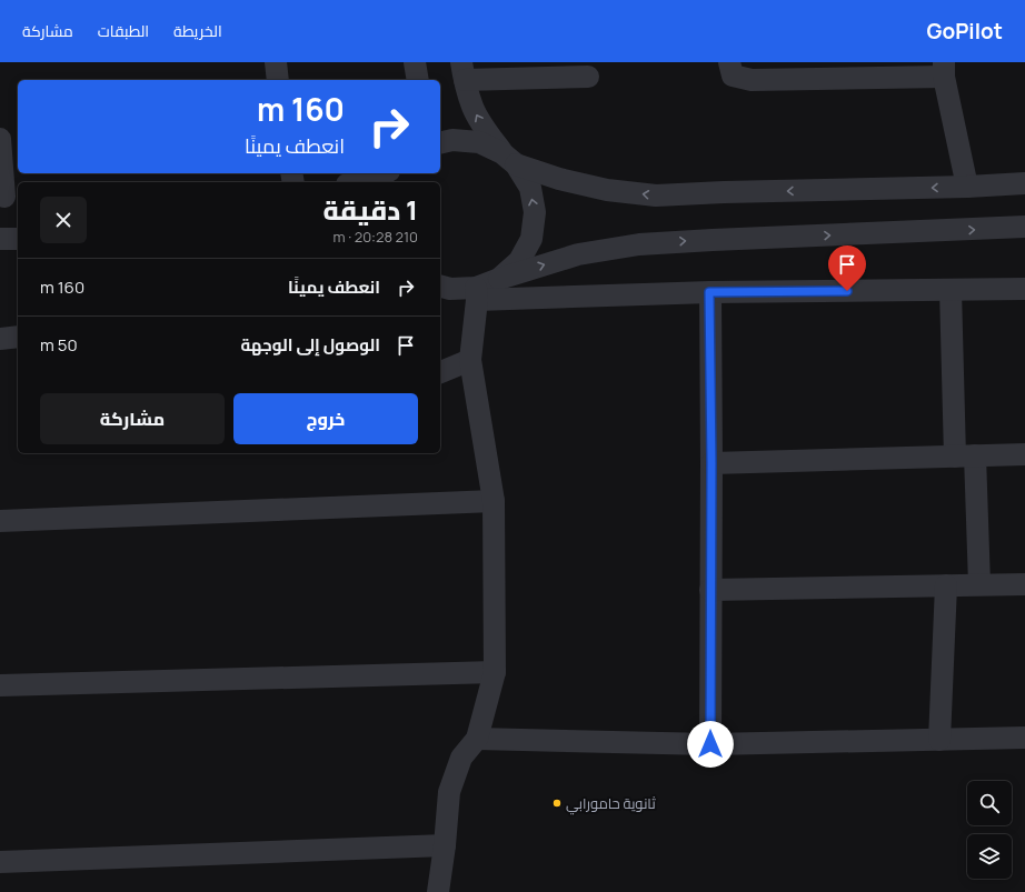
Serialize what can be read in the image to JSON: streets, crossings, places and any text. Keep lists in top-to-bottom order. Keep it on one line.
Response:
{"places":["ثانوية حامورابي"],"page":{"header":"GoPilot","nav":["الخريطة","الطبقات","مشاركة"],"turn":["160 m","انعطف يمينًا"],"heading":["1 دقيقة","210 m · 20:28"],"list":[{"name":"انعطف يمينًا","value":"160 m"},{"name":"الوصول إلى الوجهة","value":"50 m"}],"buttons":["خروج","مشاركة"]}}
